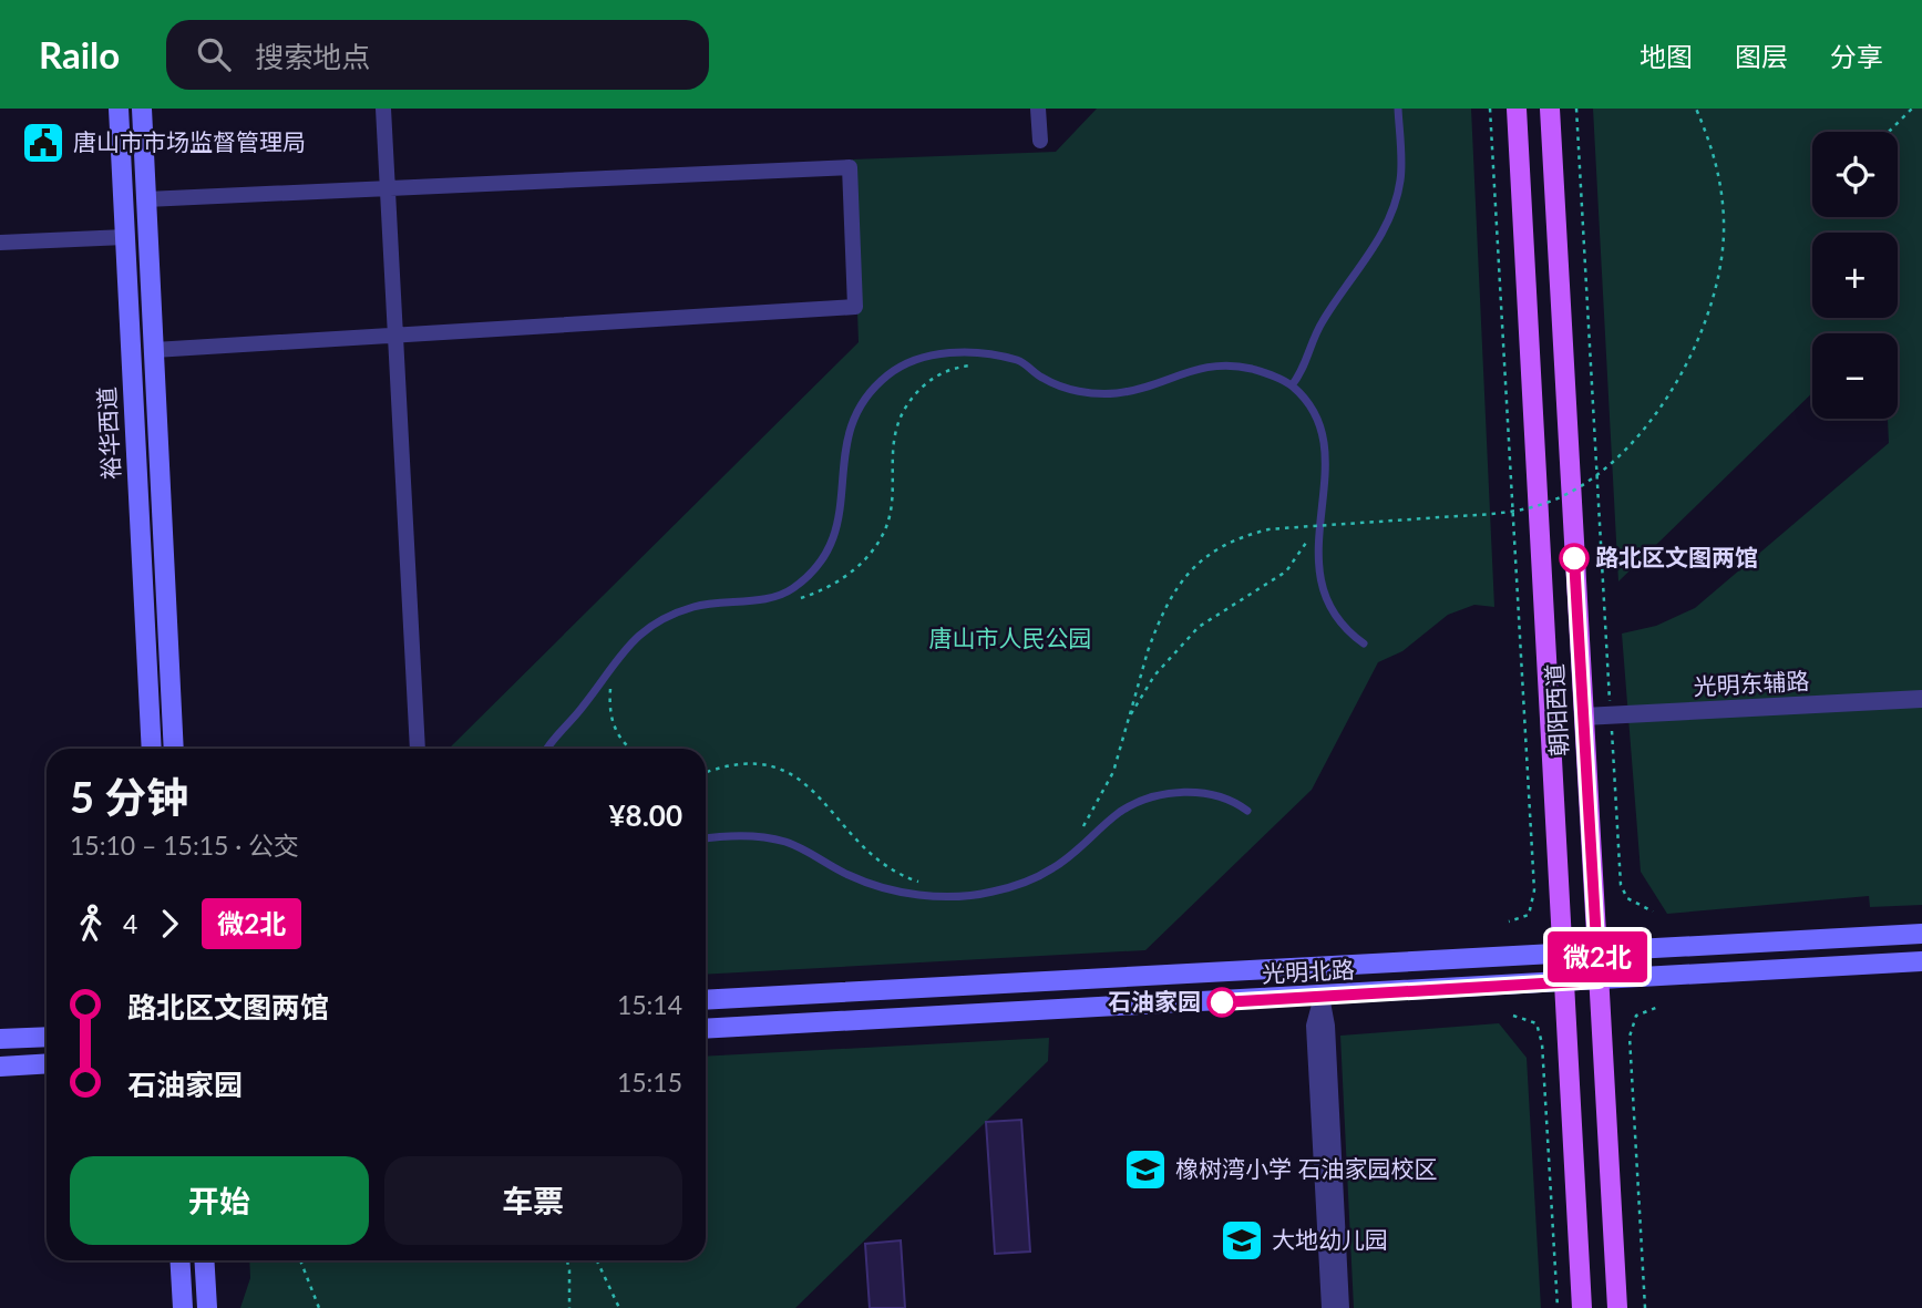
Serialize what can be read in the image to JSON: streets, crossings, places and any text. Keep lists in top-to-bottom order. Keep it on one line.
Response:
{"streets":{"main road":["裕华西道","朝阳西道","光明北路"],"street":["光明东辅路"]},"crossings":[["光明东辅路","朝阳西道"],["朝阳西道","光明北路"]],"parks":["唐山市人民公园"],"places":{"public building":["唐山市市场监督管理局"],"other":["路北区文图两馆","石油家园"],"school or university":["橡树湾小学 石油家园校区","大地幼儿园"]},"lines":["bus line 微2北"],"page":{"header":"Railo","search":"搜索地点","nav":["地图","图层","分享"],"on_map":"微2北","map_buttons":["+","−"],"heading":["5 分钟","15:10 – 15:15 · 公交","¥8.00"],"legs":["4","微2北"],"list":[{"name":"路北区文图两馆","value":"15:14"},{"name":"石油家园","value":"15:15"}],"buttons":["开始","车票"]}}
